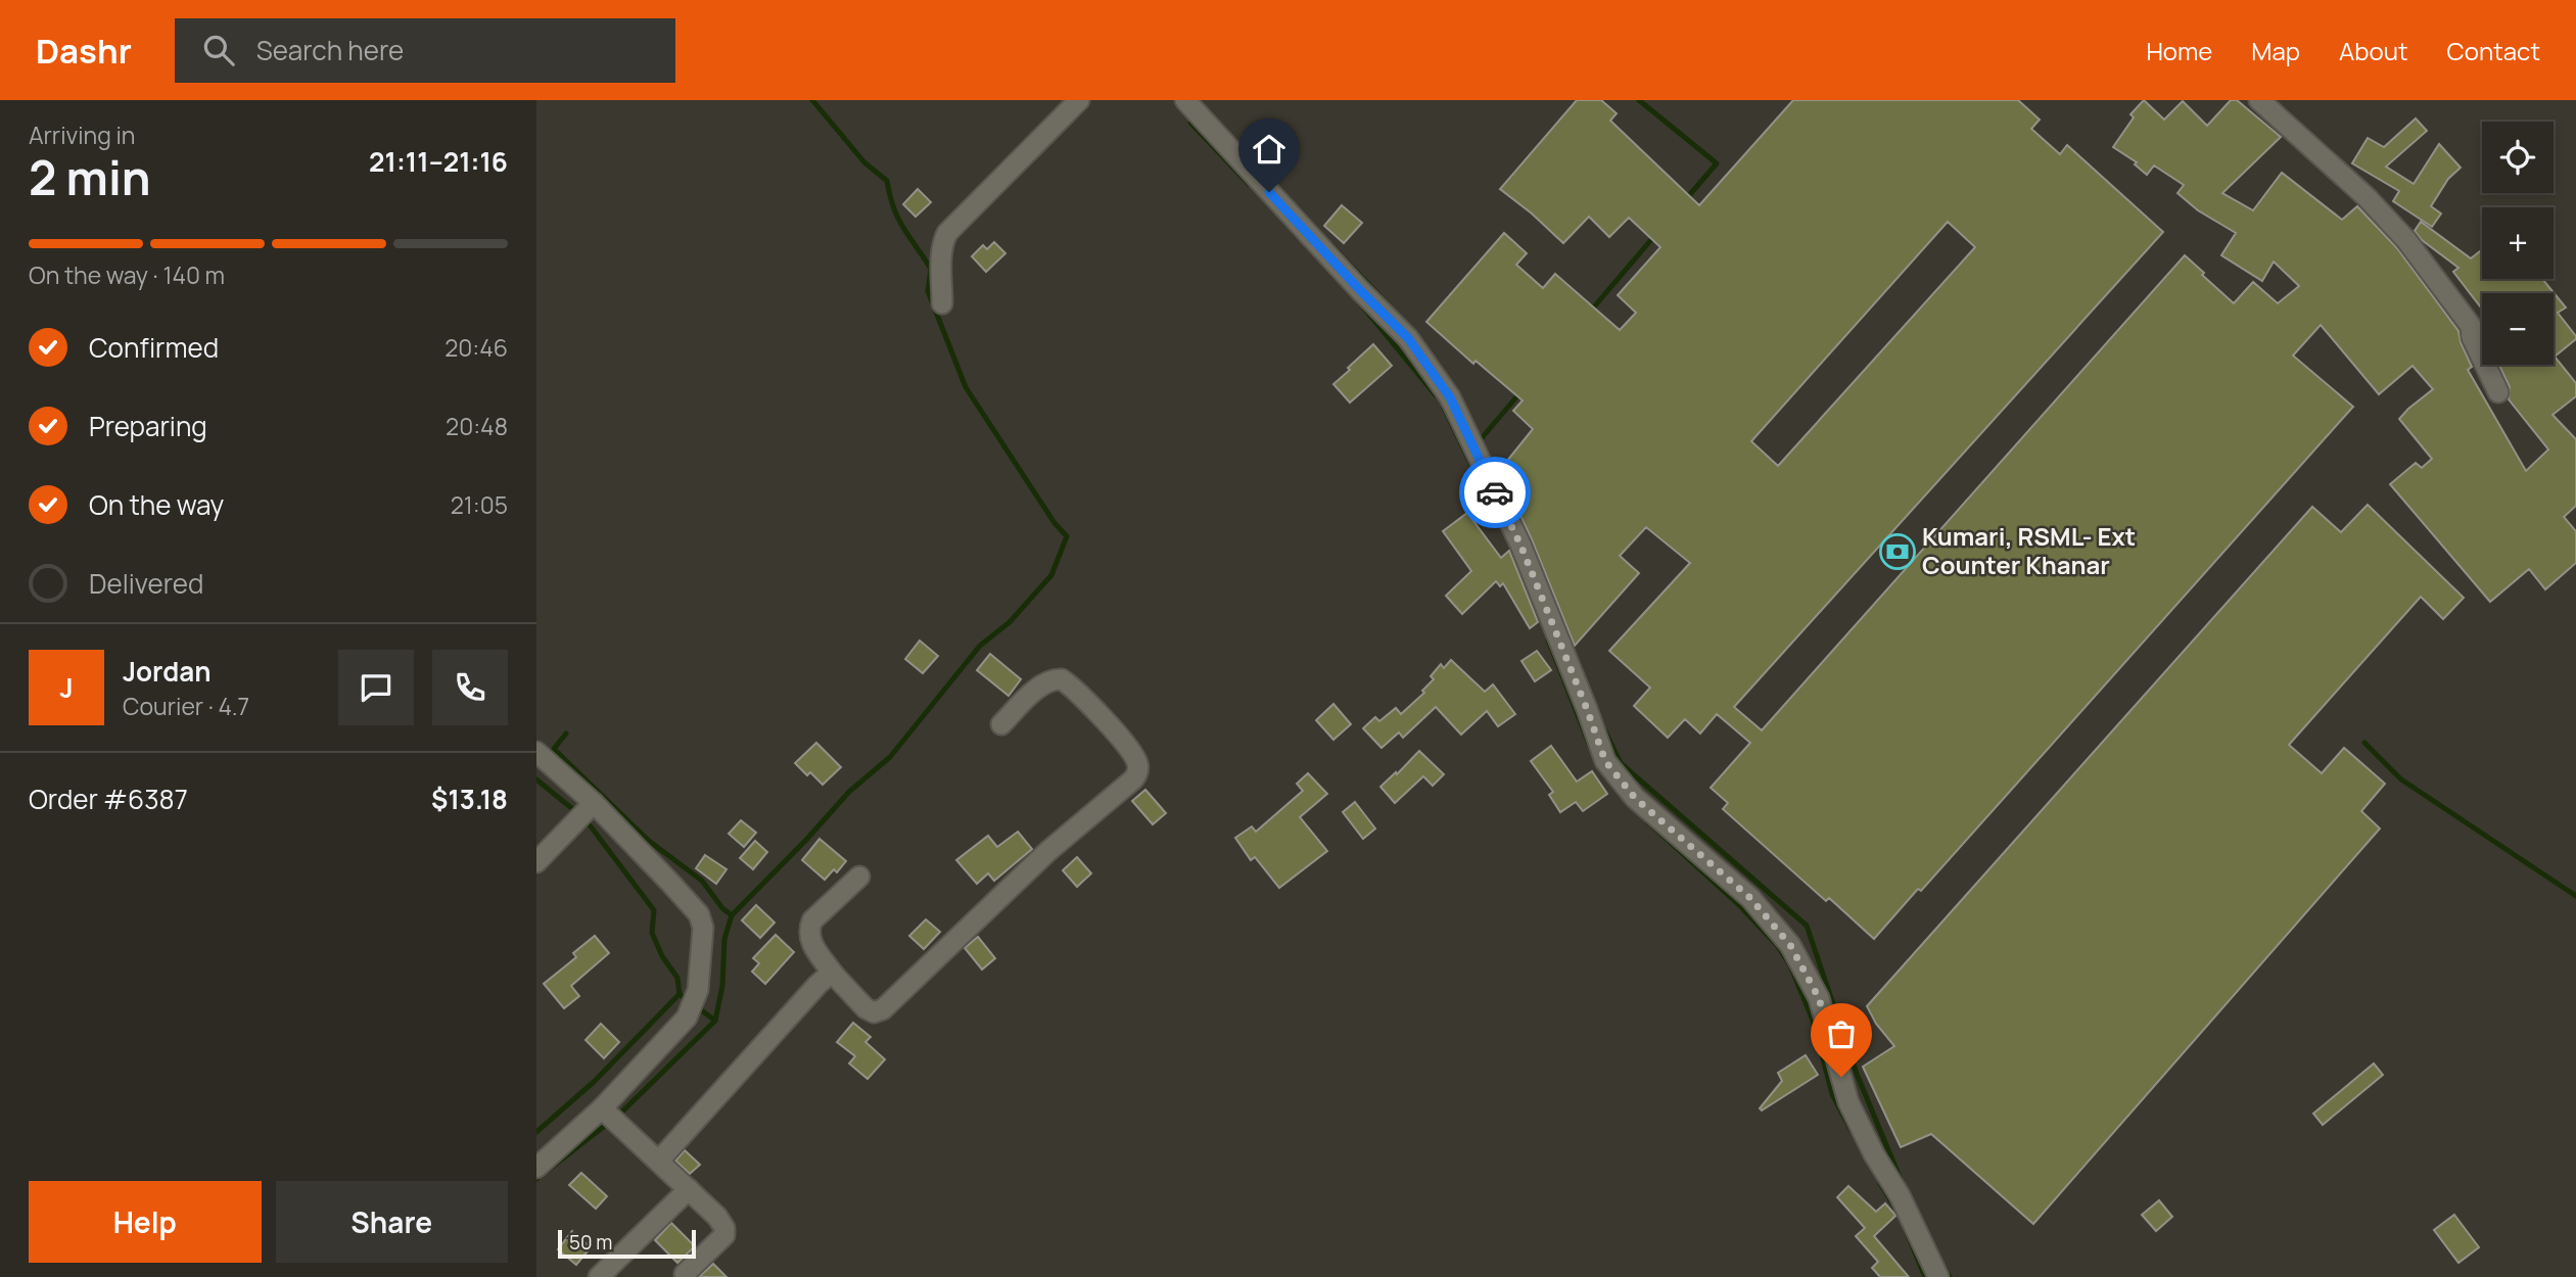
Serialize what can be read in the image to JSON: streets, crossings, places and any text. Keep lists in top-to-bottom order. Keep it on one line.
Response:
{"places":{"bank":["Kumari, RSML- Ext Counter Khanar"]},"scale_bar":"50 m","page":{"header":"Dashr","search":"Search here","nav":["Home","Map","About","Contact"],"heading":["2 min","Arriving in","21:11–21:16"],"panel":["Jordan","Courier · 4.7","Order #6387","$13.18"],"map_buttons":["+","−"],"bar":"On the way · 140 m","list":[["Confirmed","20:46"],["Preparing","20:48"],["On the way","21:05"],"Delivered"],"round":"J","buttons":["Help","Share"],"scale":"50 m"}}
